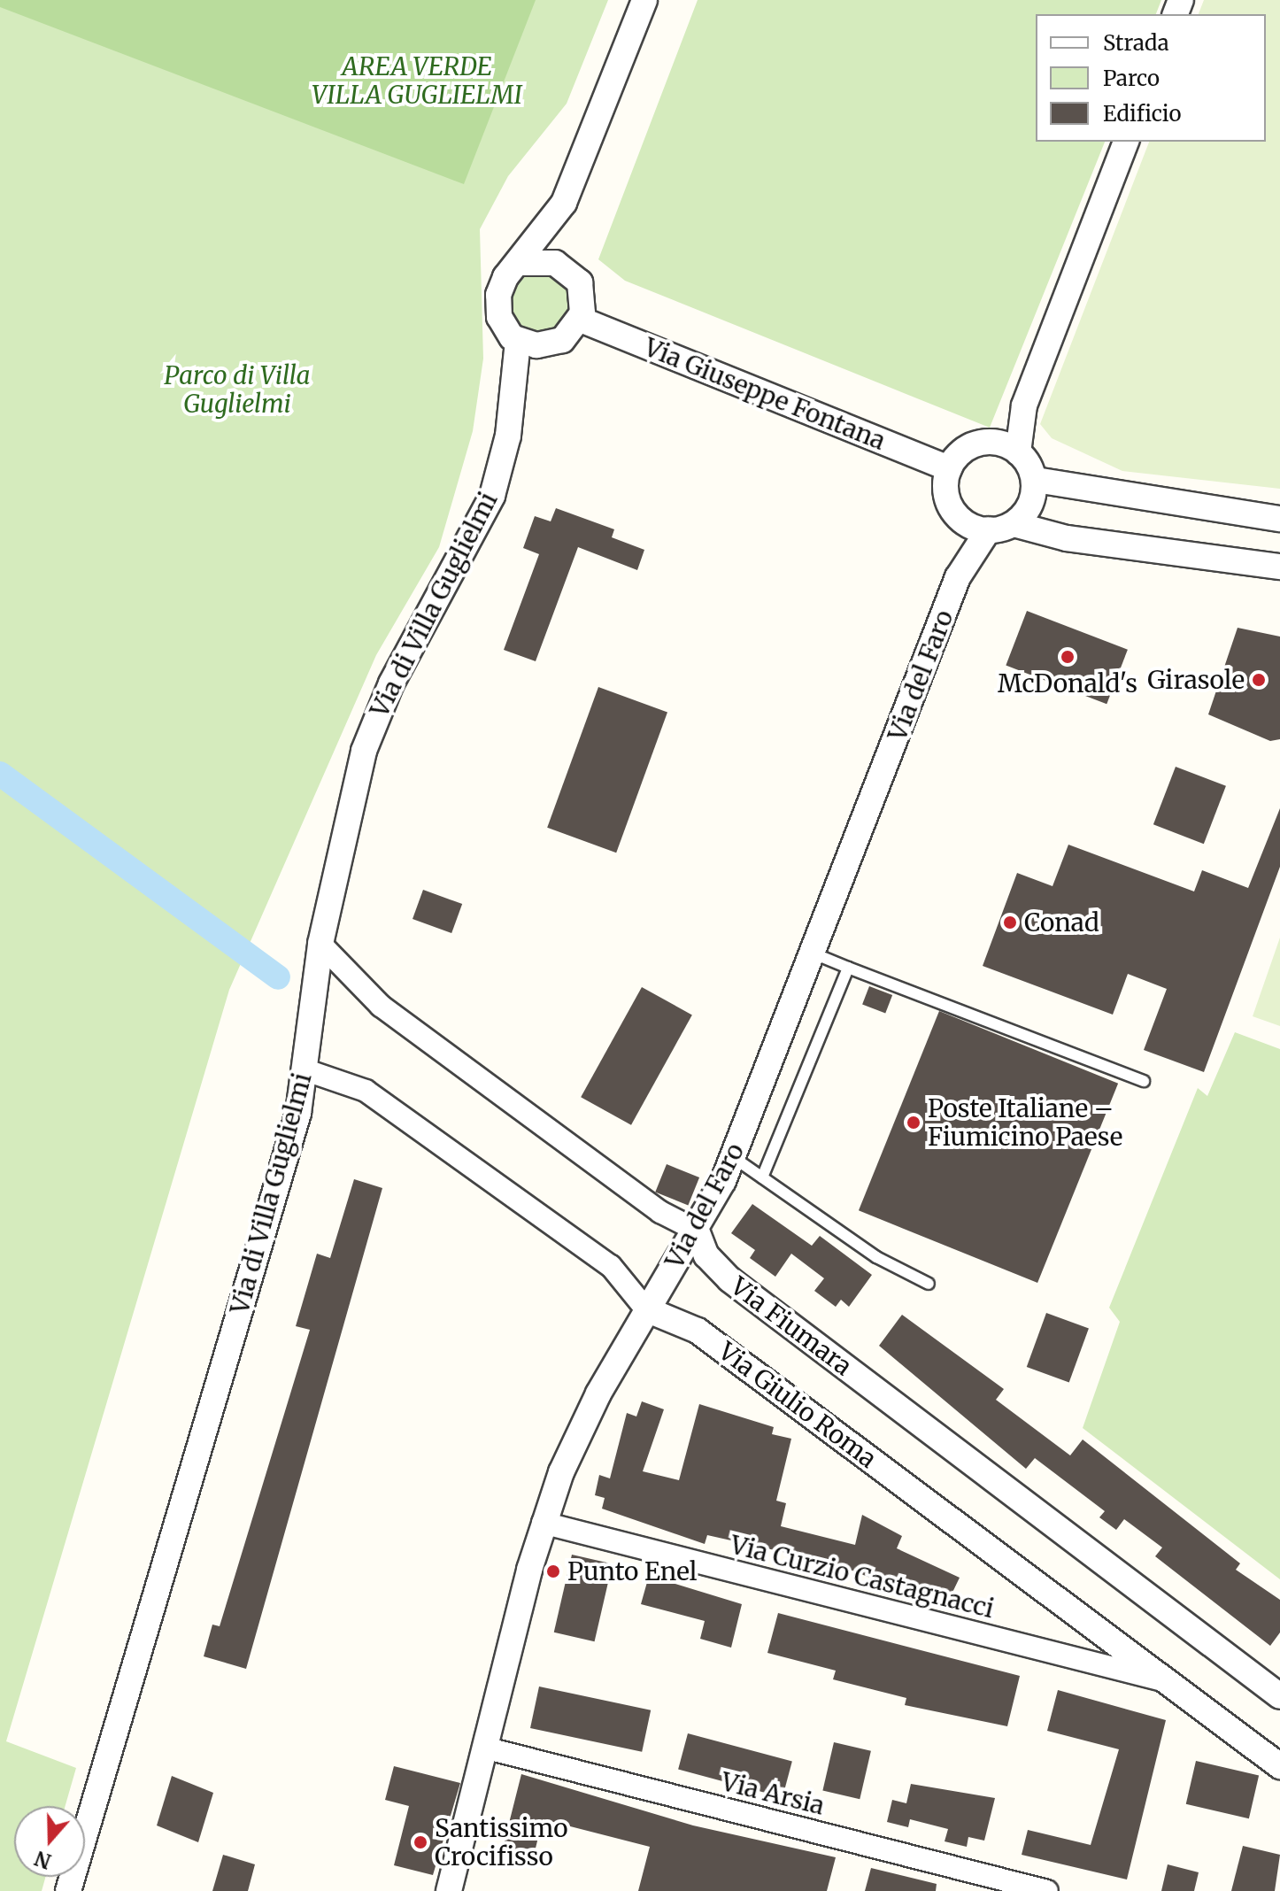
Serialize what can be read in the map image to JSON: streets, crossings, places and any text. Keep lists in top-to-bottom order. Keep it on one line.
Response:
{"streets":{"street":["Via Giuseppe Fontana","Via di Villa Guglielmi","Via del Faro","Via Fiumara","Via Giulio Roma","Via Curzio Castagnacci","Via Arsia"]},"crossings":[["Via Giuseppe Fontana","Via di Villa Guglielmi"],["Via Giuseppe Fontana","Via del Faro"],["Via di Villa Guglielmi","Via Giulio Roma"],["Via del Faro","Via Fiumara"],["Via del Faro","Via Giulio Roma"],["Via del Faro","Via Curzio Castagnacci"],["Via del Faro","Via Arsia"],["Via Giulio Roma","Via Curzio Castagnacci"]],"parks":["AREA VERDE VILLA GUGLIELMI","Parco di Villa Guglielmi"],"places":["McDonald's","Girasole","Conad","Poste Italiane – Fiumicino Paese","Punto Enel","Santissimo Crocifisso"],"legend":["Strada","Parco","Edificio"],"north":"bottom"}
